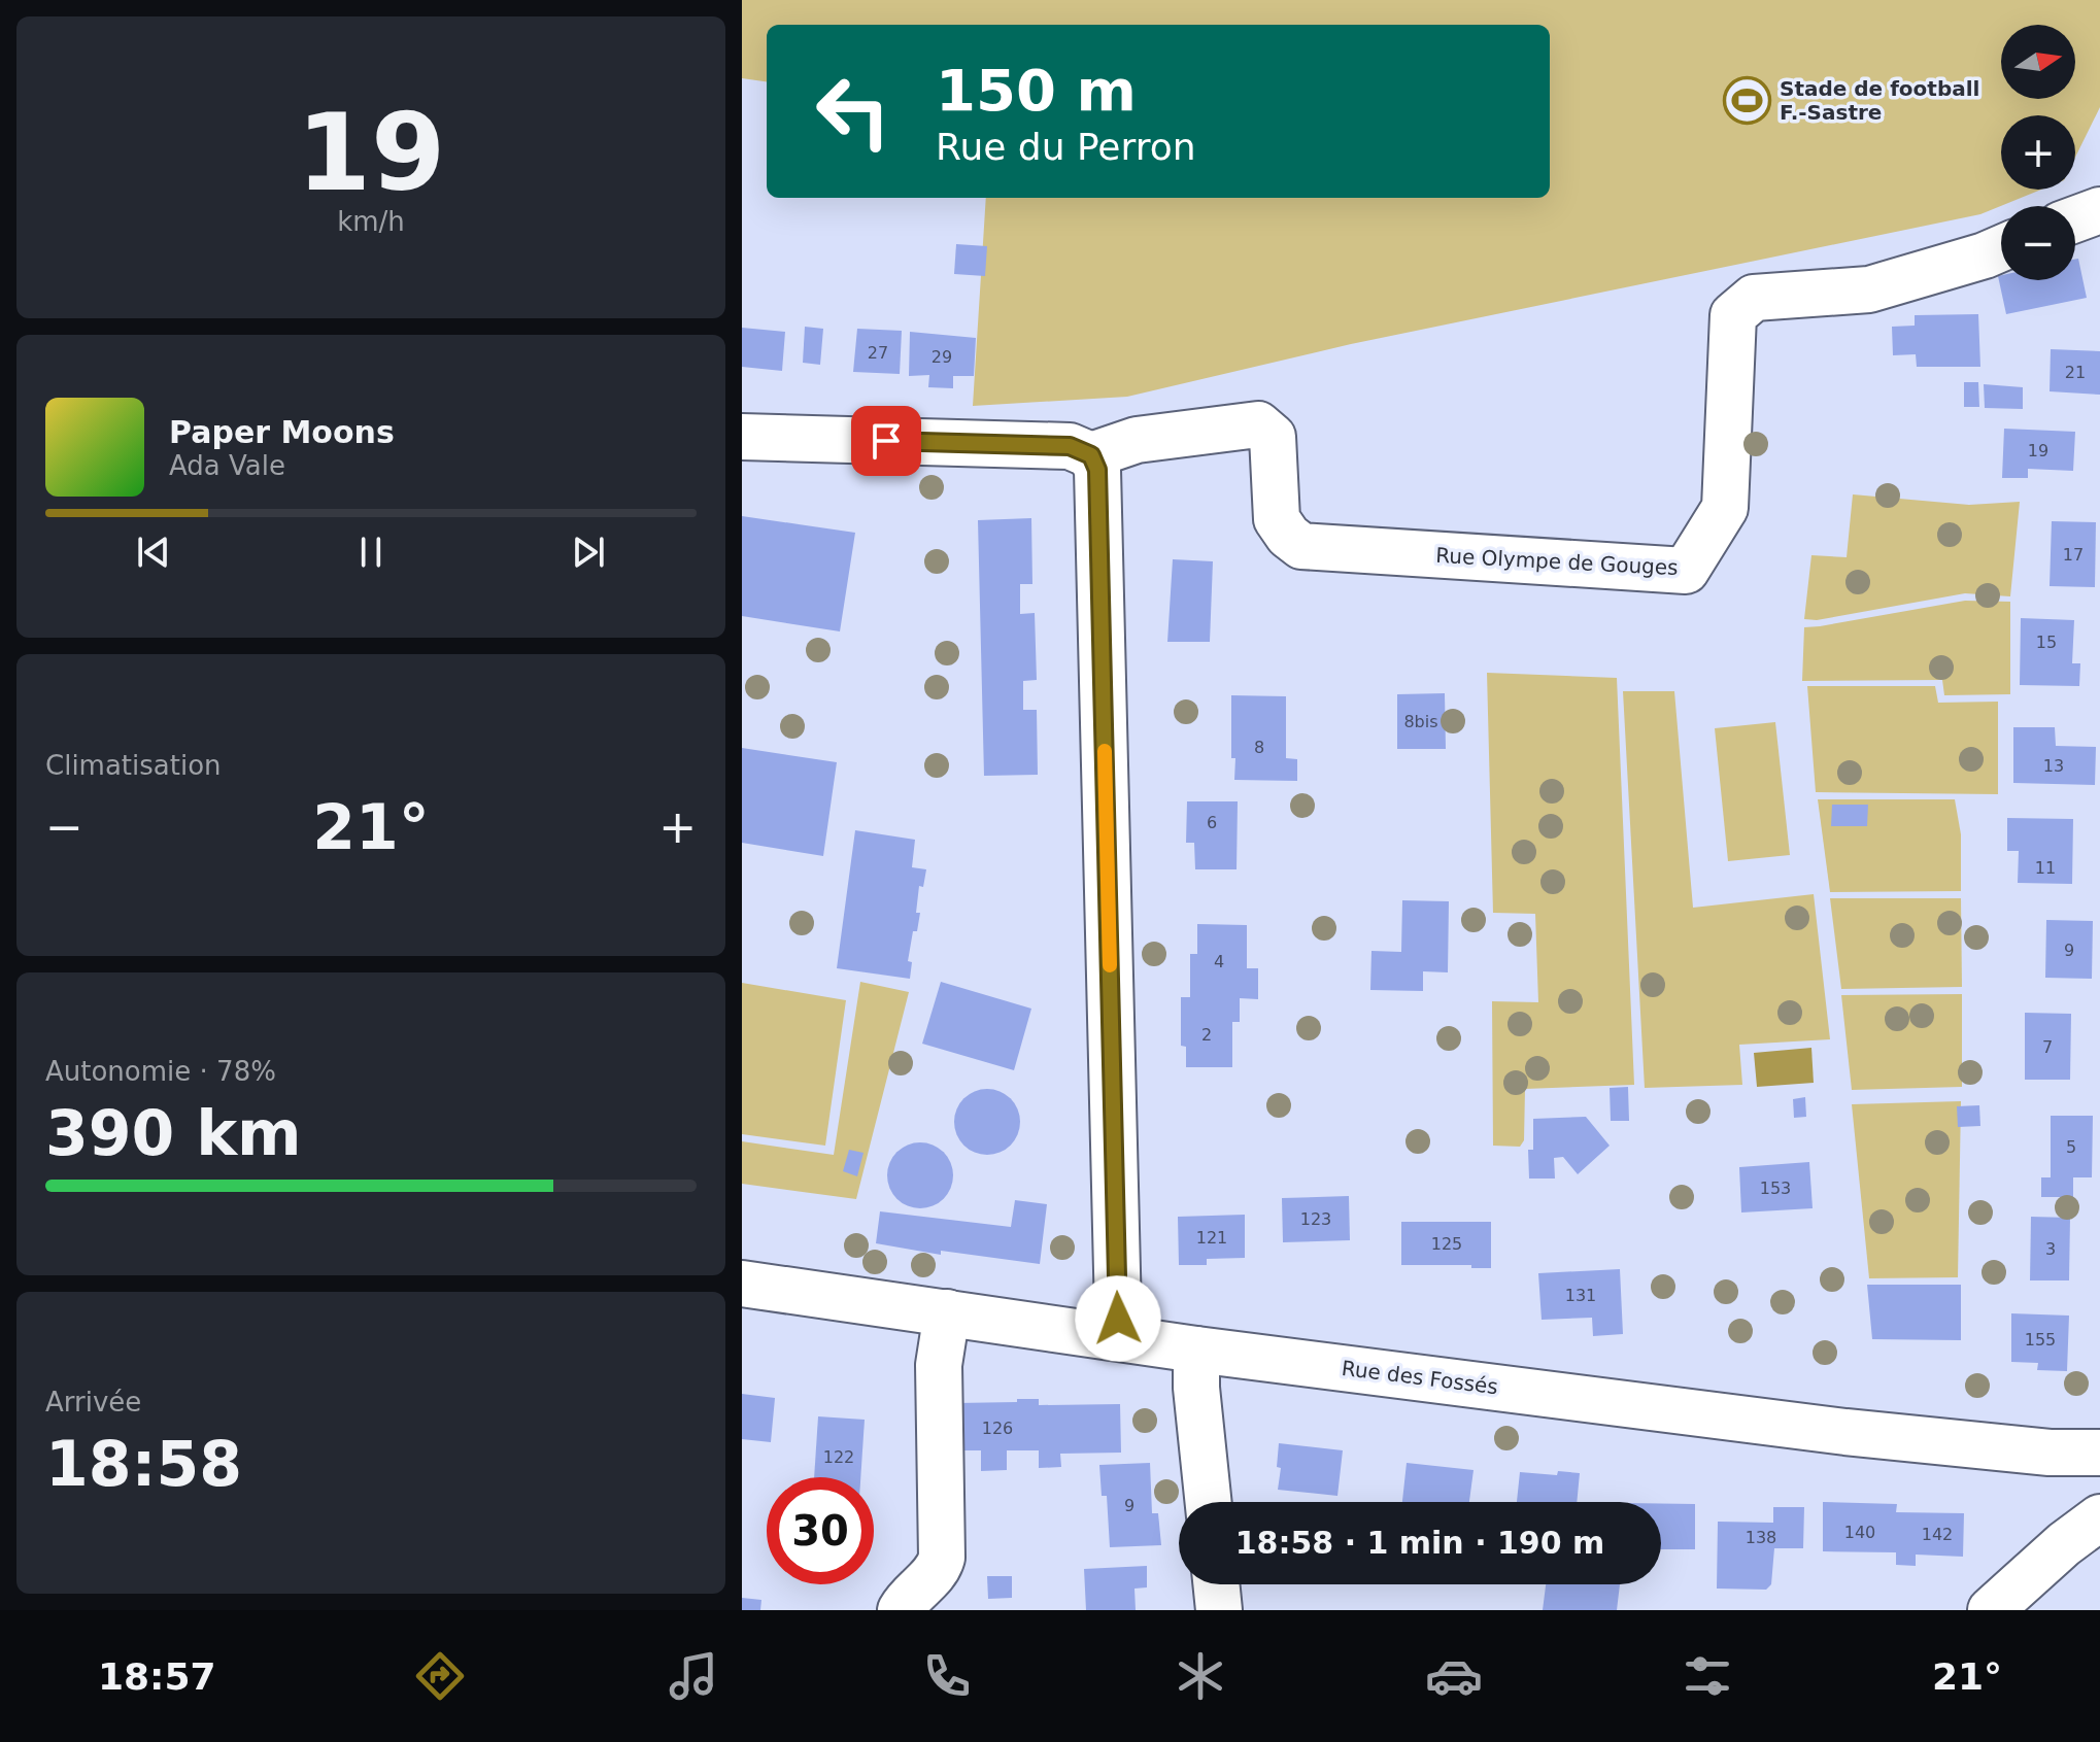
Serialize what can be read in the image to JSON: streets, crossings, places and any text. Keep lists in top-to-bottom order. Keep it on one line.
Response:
{"streets":{"street":["Rue Olympe de Gouges","Rue des Fossés"]},"places":{"sports":["Stade de football F.-Sastre"]},"house_numbers":["27","29","21","19","17","15","8bis","8","13","6","11","9","4","2","7","5","153","123","121","125","3","131","155","126","122","9","140","142","138"],"north":"right","page":{"tile":[["19","km/h"],"Climatisation",["Autonomie · 78%","390 km"],["Arrivée","18:58"]],"map_buttons":["+","−"],"turn":["150 m","Rue du Perron"],"song":["Paper Moons","Ada Vale"],"heat":["−","21°","+"],"limit":"30","trip":"18:58 · 1 min · 190 m","tabs":["18:57","21°"]}}
